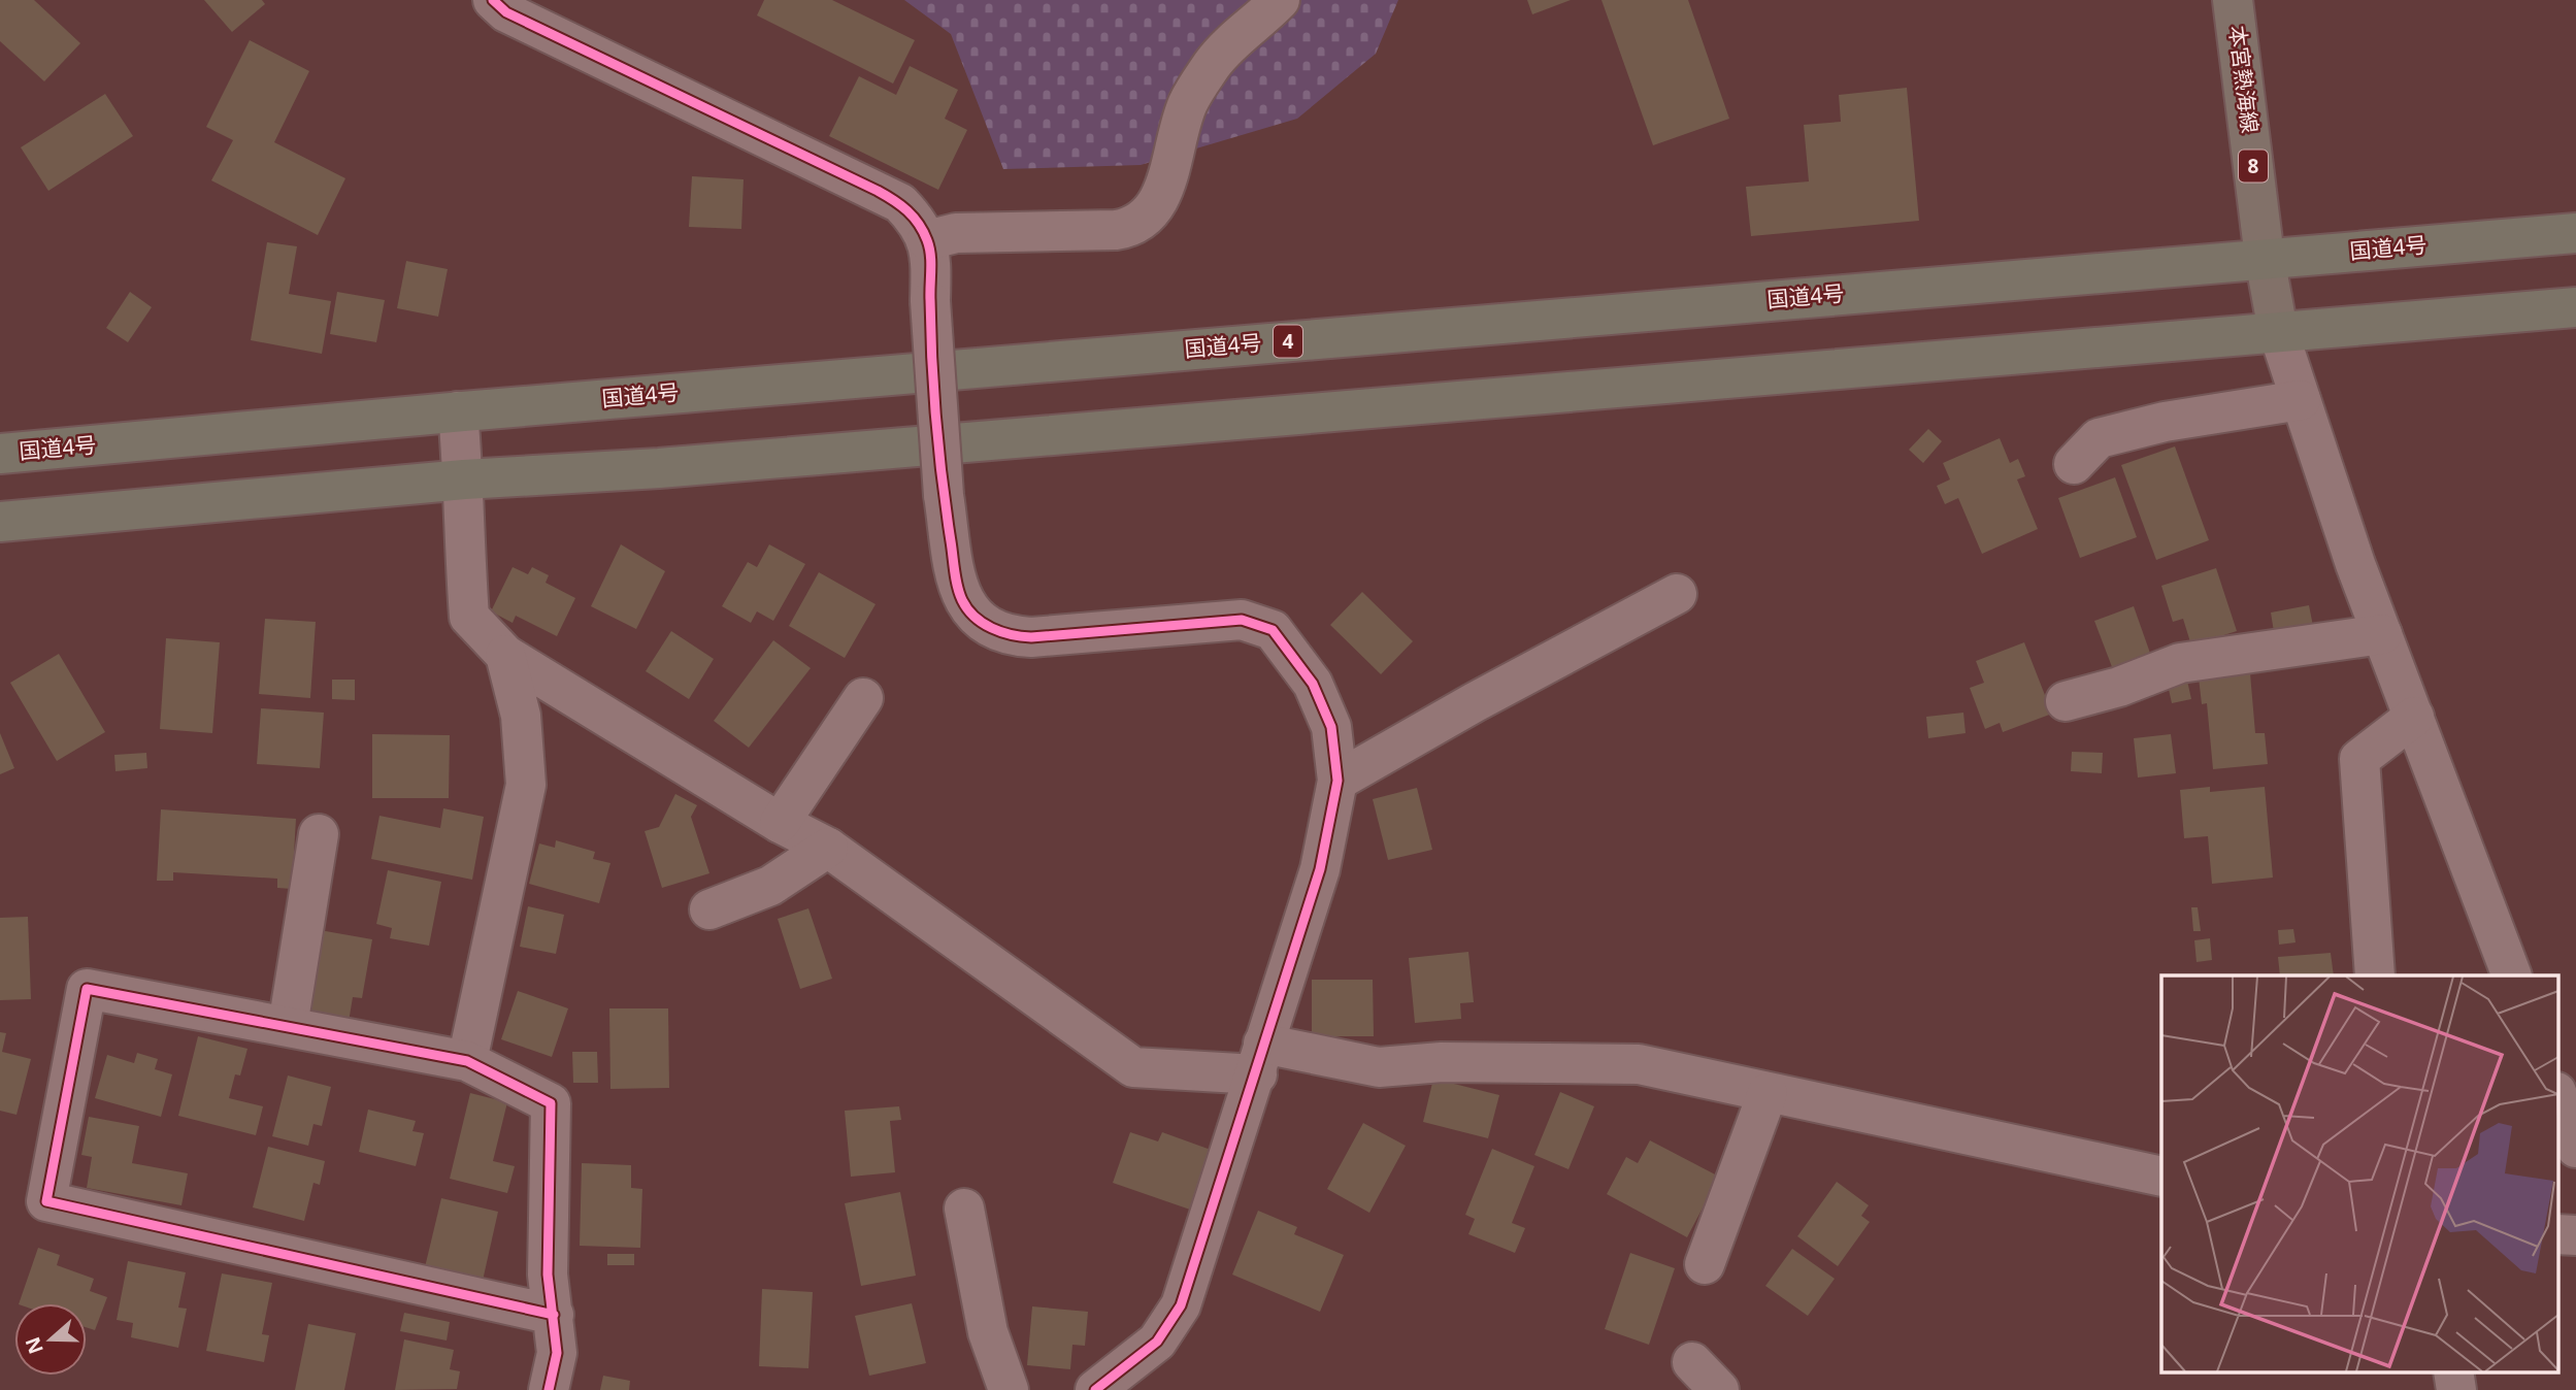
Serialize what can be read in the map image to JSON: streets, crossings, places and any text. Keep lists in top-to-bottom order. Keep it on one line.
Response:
{"streets":{"highway":["国道4号","4"],"main road":["本宮熱海線","8"]},"crossings":[["本宮熱海線","国道4号"]],"north":"left"}
